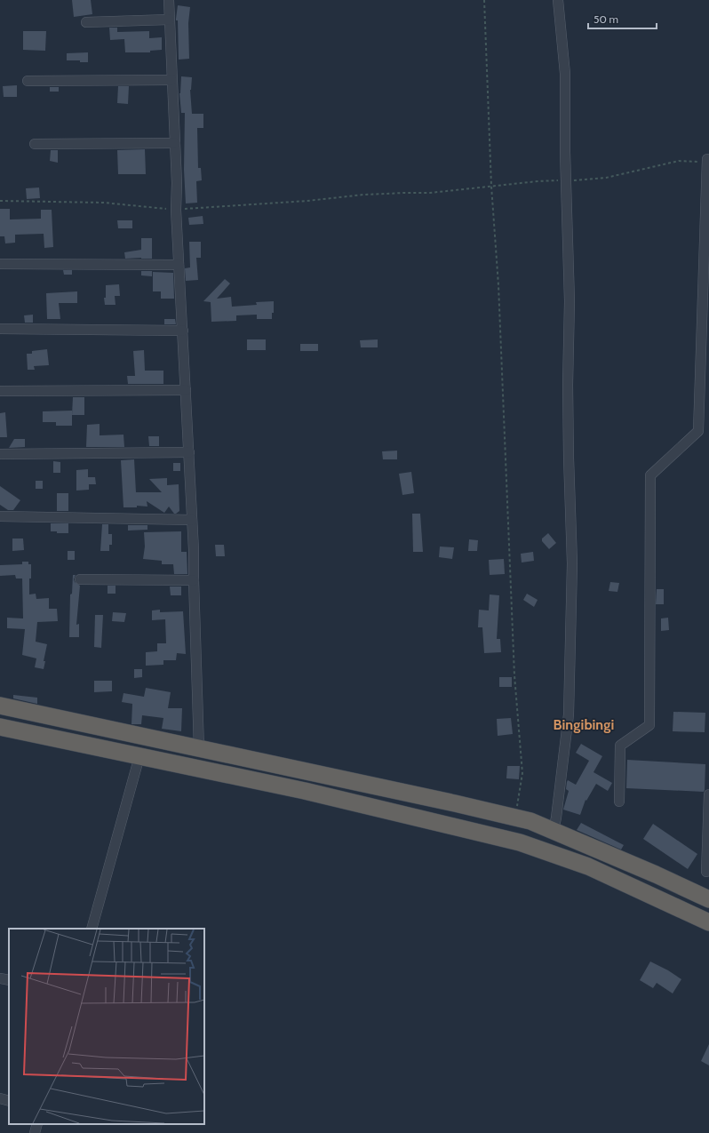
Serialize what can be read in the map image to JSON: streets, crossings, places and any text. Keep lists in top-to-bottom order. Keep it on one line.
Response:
{"districts":["Bingibingi"],"scale_bar":"50 m"}
